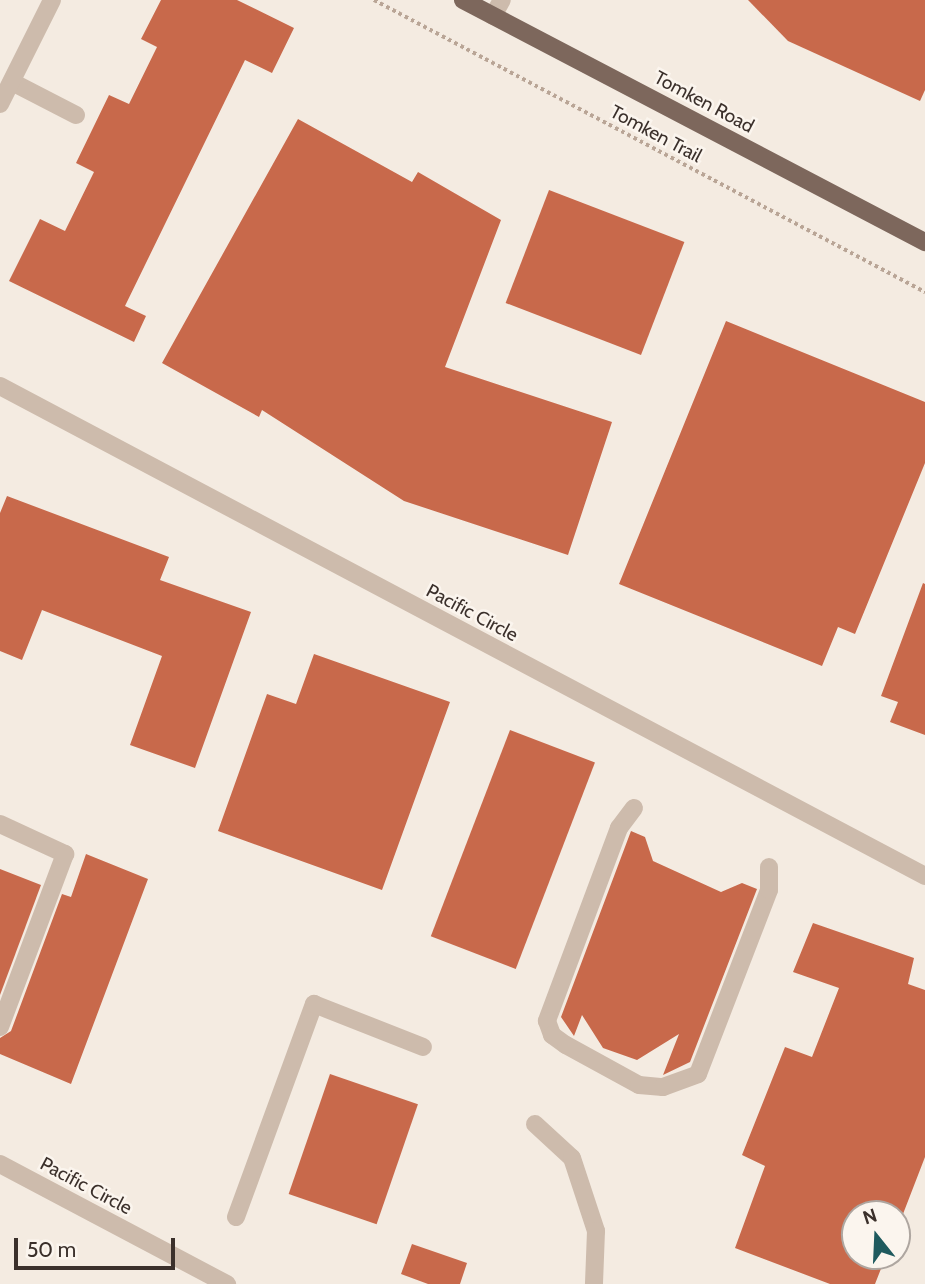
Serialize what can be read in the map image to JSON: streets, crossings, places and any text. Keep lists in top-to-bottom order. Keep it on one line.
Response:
{"streets":{"main road":["Tomken Road"],"street":["Pacific Circle"],"path":["Tomken Trail"]},"scale_bar":"50 m","north":"top"}
